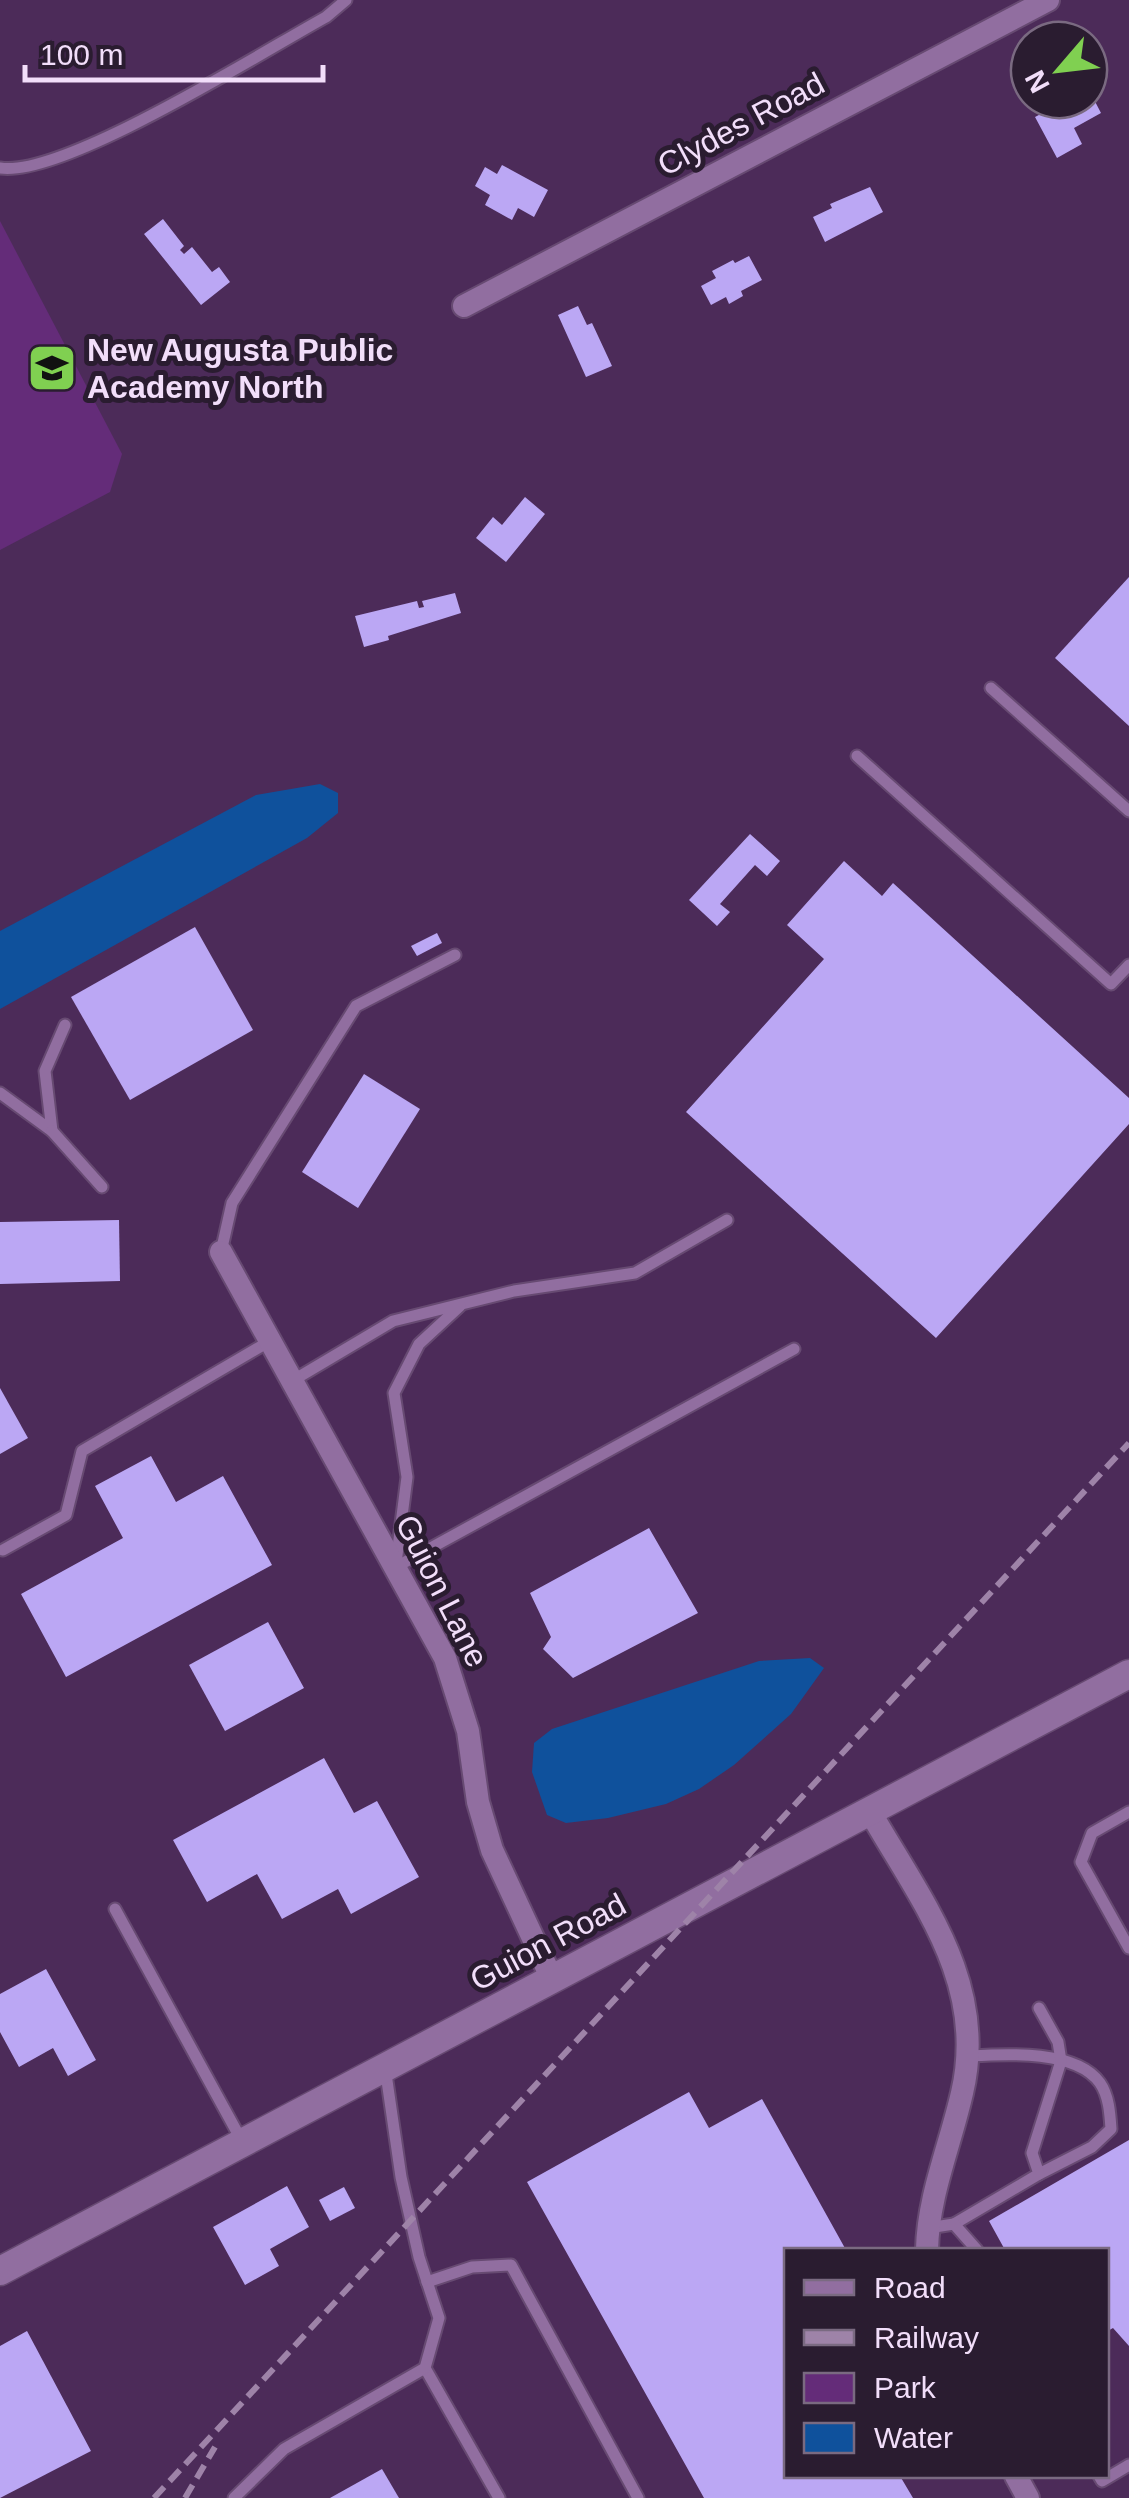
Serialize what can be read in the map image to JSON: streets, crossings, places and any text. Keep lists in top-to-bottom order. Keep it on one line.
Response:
{"streets":{"street":["Clydes Road","Guion Lane","Guion Road"]},"crossings":[["Guion Lane","Guion Road"]],"places":{"school or university":["New Augusta Public Academy North"]},"legend":["Road","Railway","Park","Water"],"scale_bar":"100 m","north":"bottom left"}
